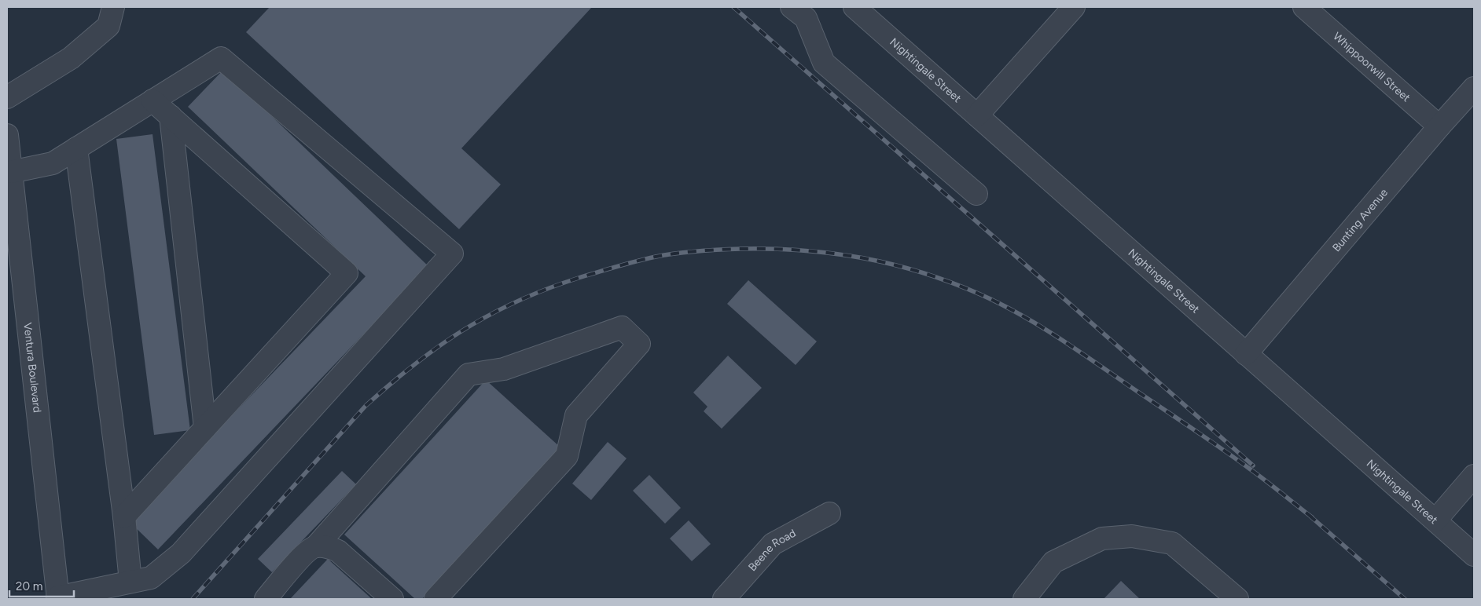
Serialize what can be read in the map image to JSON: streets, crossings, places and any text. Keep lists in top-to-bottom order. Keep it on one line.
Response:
{"streets":{"street":["Whippoorwill Street","Nightingale Street","Bunting Avenue","Ventura Boulevard","Beene Road"]},"crossings":[["Whippoorwill Street","Bunting Avenue"],["Nightingale Street","Bunting Avenue"]],"scale_bar":"20 m"}
